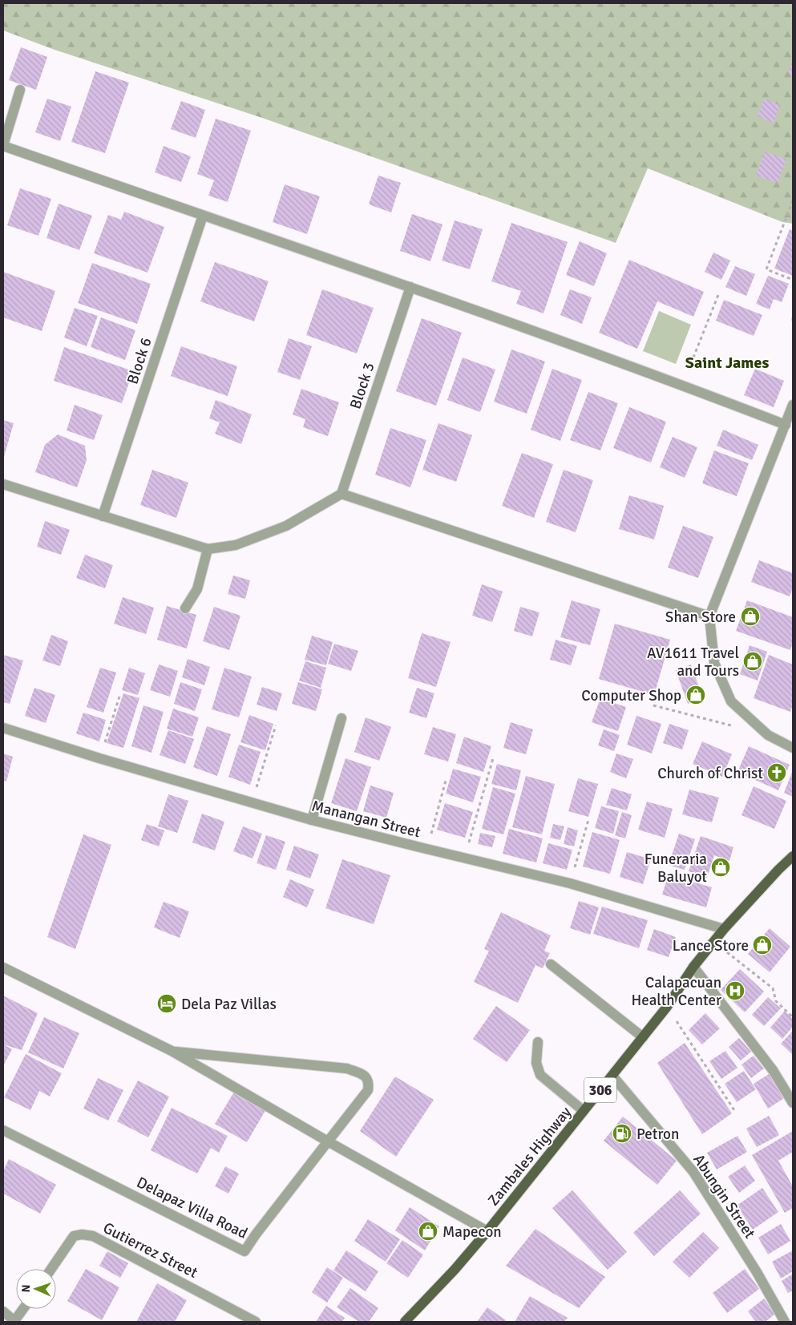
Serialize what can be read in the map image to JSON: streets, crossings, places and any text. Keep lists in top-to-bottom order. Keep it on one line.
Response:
{"streets":{"main road":["306","Zambales Highway"],"street":["Block 6","Block 3","Manangan Street","Abungin Street","Delapaz Villa Road","Gutierrez Street"]},"crossings":[["Manangan Street","Zambales Highway"],["Zambales Highway","Abungin Street"]],"districts":["Saint James"],"places":{"shop":["Shan Store","AV1611 Travel and Tours","Computer Shop","Funeraria Baluyot","Lance Store","Mapecon"],"church":["Church of Christ"],"hospital":["Calapacuan Health Center"],"hotel":["Dela Paz Villas"],"fuel station":["Petron"]},"north":"left"}
